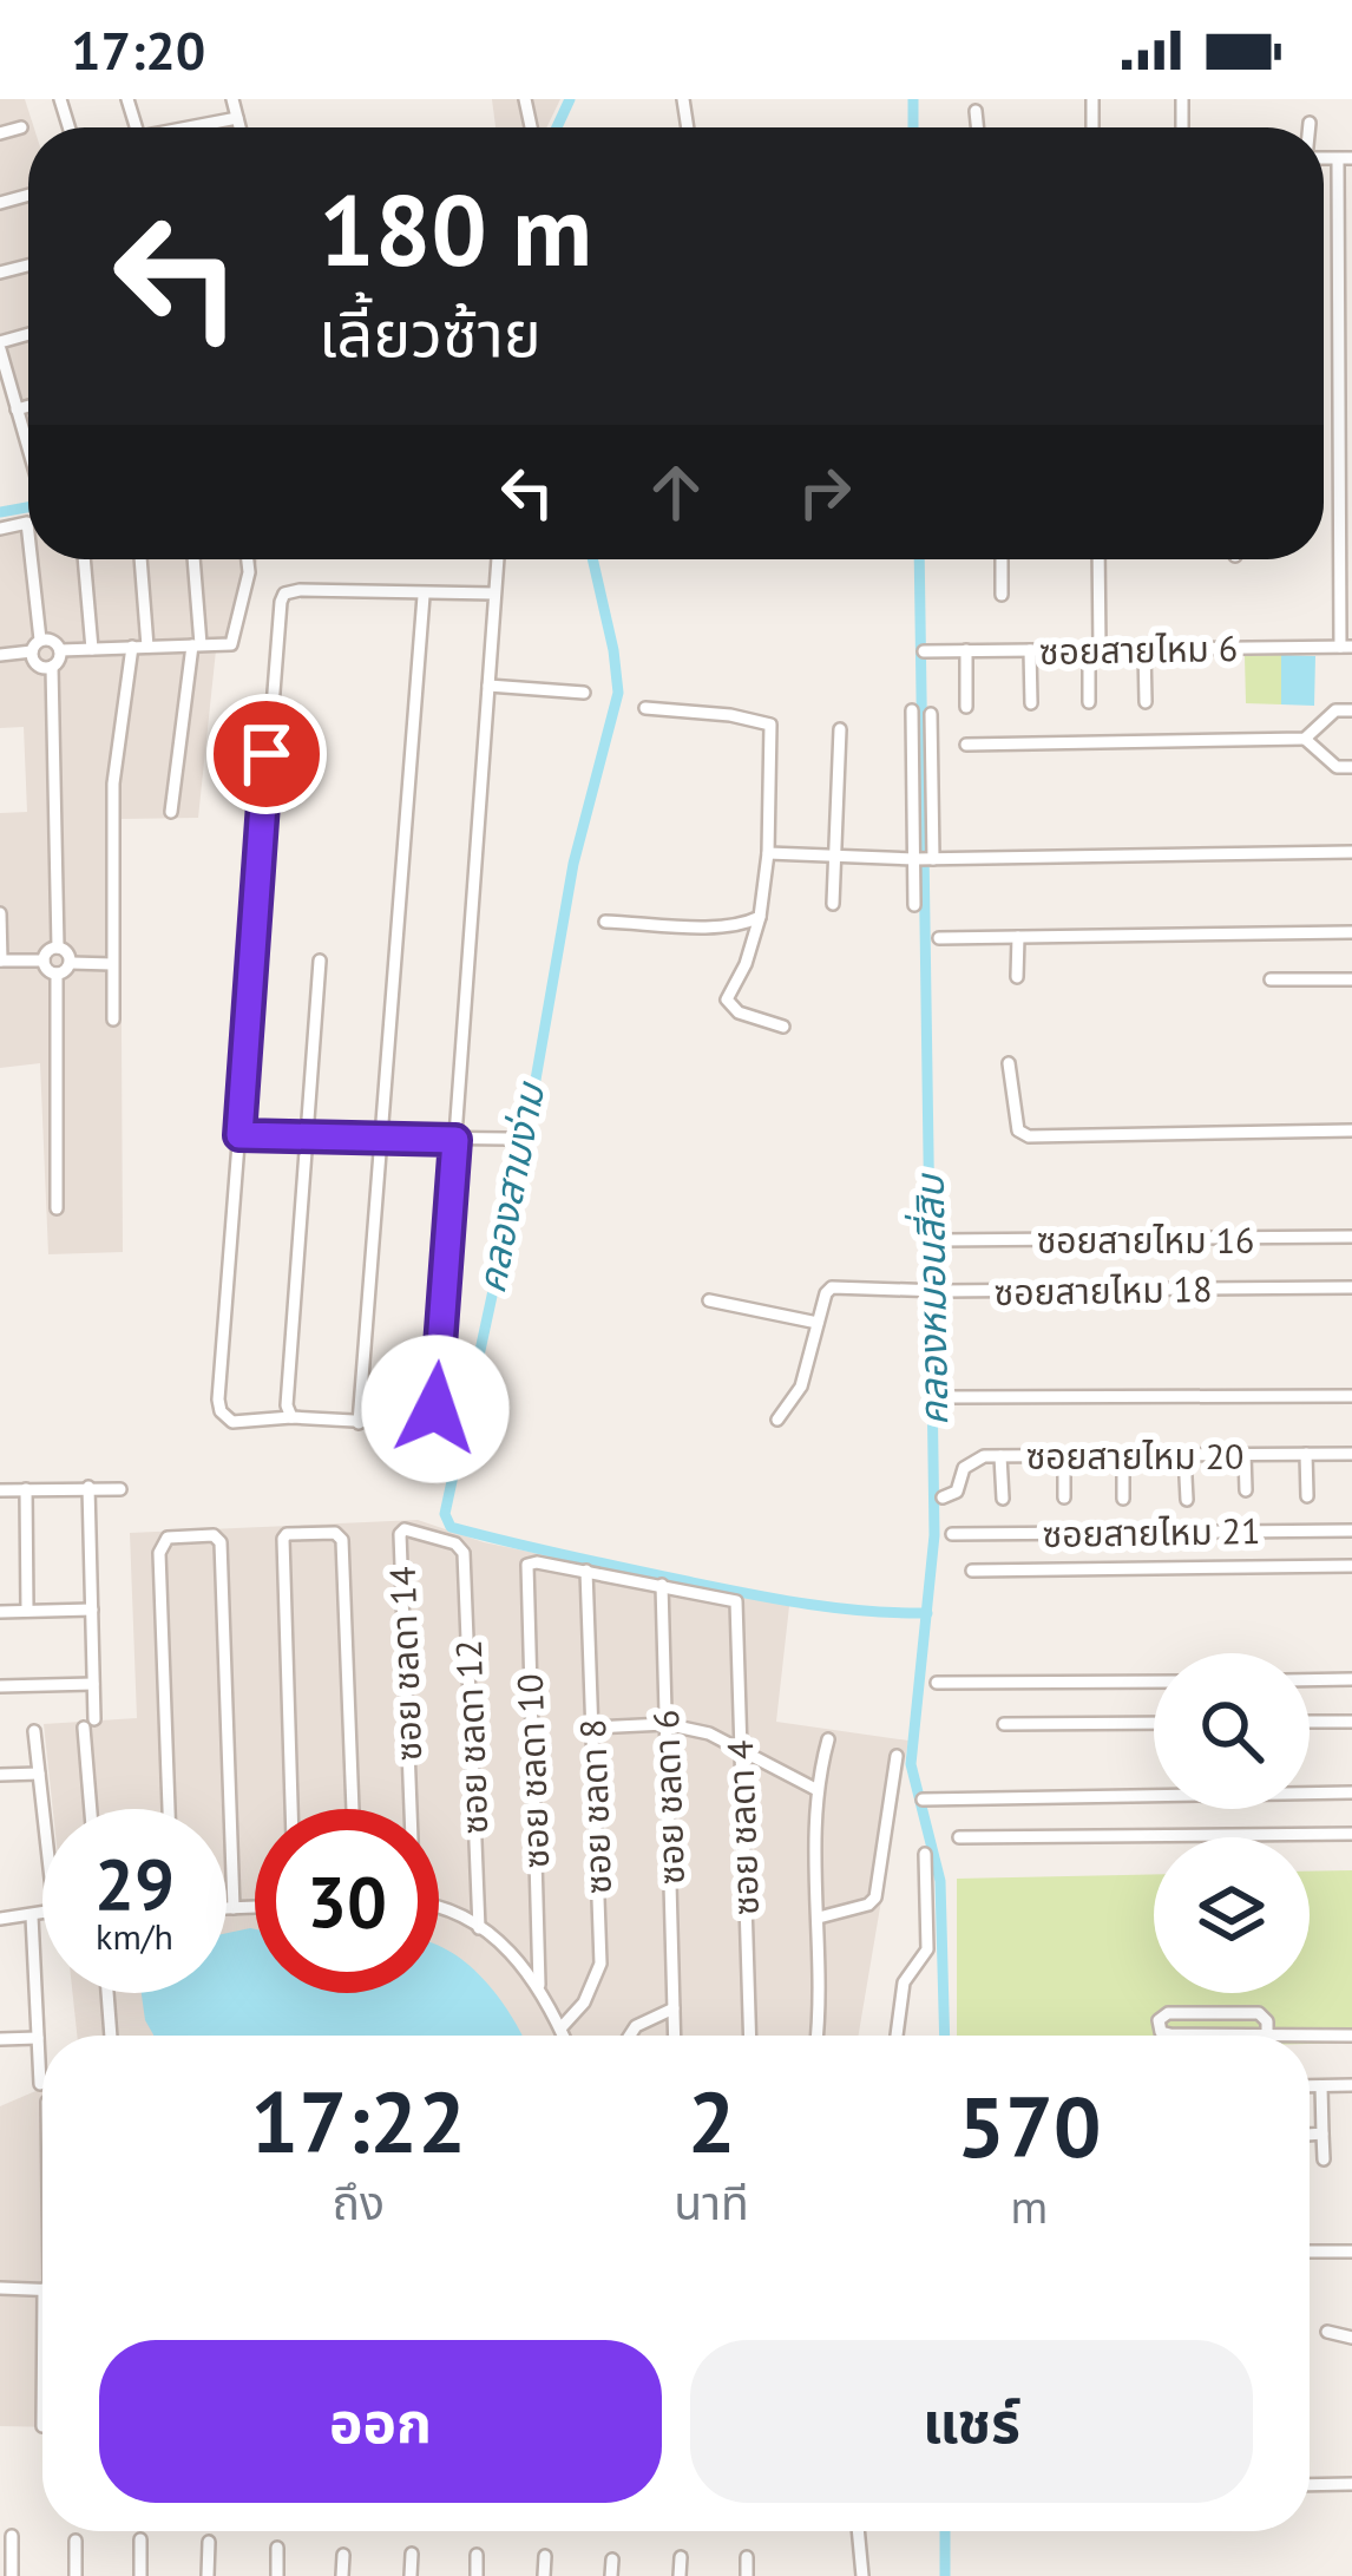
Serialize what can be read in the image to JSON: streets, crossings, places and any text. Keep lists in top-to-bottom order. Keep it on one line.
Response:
{"streets":{"street":["ซอยสายไหม 6","ซอยสายไหม 16","ซอยสายไหม 18","ซอยสายไหม 20","ซอยสายไหม 21","ซอย ชลดา 14","ซอย ชลดา 12","ซอย ชลดา 10","ซอย ชลดา 6","ซอย ชลดา 8","ซอย ชลดา 4"]},"crossings":[["ซอย ชลดา 14","ซอย ชลดา 12"],["ซอย ชลดา 10","ซอย ชลดา 8"],["ซอย ชลดา 6","ซอย ชลดา 4"]],"water":["คลองสามง่าม","คลองหมอนสี่สิบ"],"page":{"status":"17:20","turn":["180 m","เลี้ยวซ้าย"],"speed":"29 km/h","limit":"30","eta":["17:22","ถึง","2","นาที","570","m"],"buttons":["ออก","แชร์"]}}
